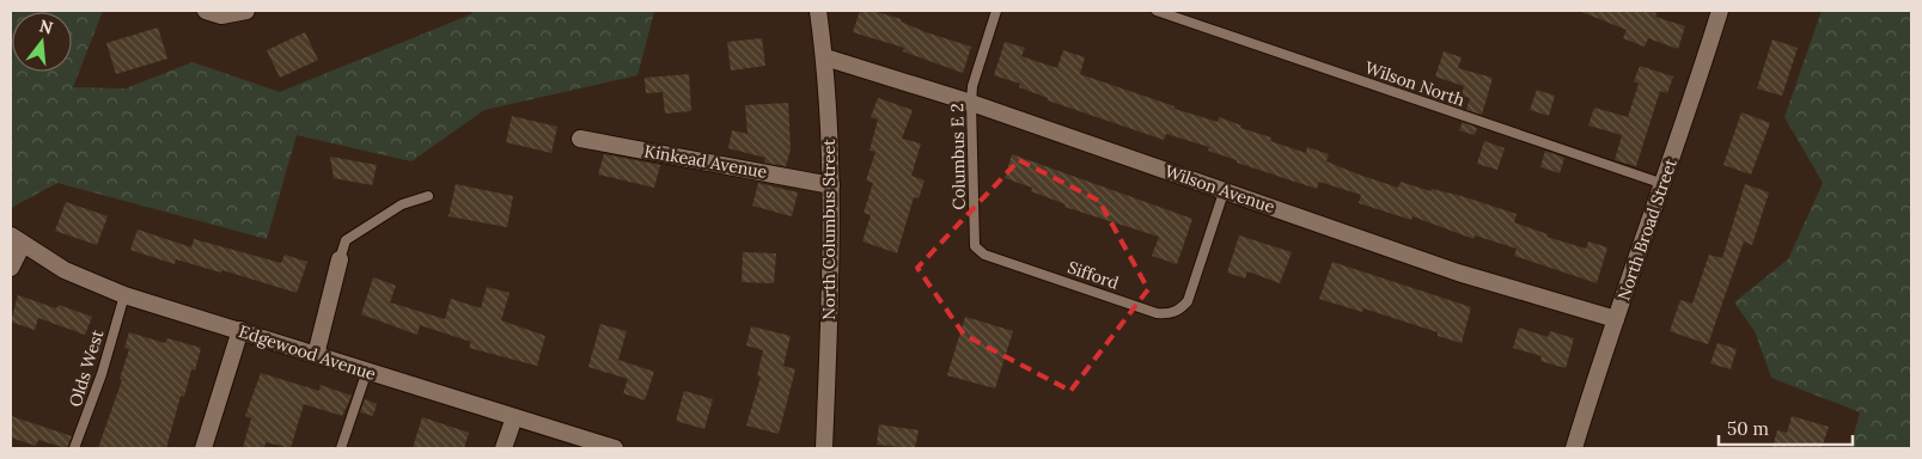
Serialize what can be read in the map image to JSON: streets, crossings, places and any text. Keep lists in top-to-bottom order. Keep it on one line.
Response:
{"streets":{"street":["Kinkead Avenue","Wilson Avenue","North Columbus Street","North Broad Street","Edgewood Avenue"],"lane":["Wilson North","Columbus E 2","Sifford","Olds West"]},"crossings":[["Wilson North","North Broad Street"],["Columbus E 2","Wilson Avenue"],["Columbus E 2","Sifford"],["Kinkead Avenue","North Columbus Street"],["Wilson Avenue","North Columbus Street"],["Wilson Avenue","North Broad Street"],["Wilson Avenue","Sifford"],["Edgewood Avenue","Olds West"]],"scale_bar":"50 m","north":"top"}
